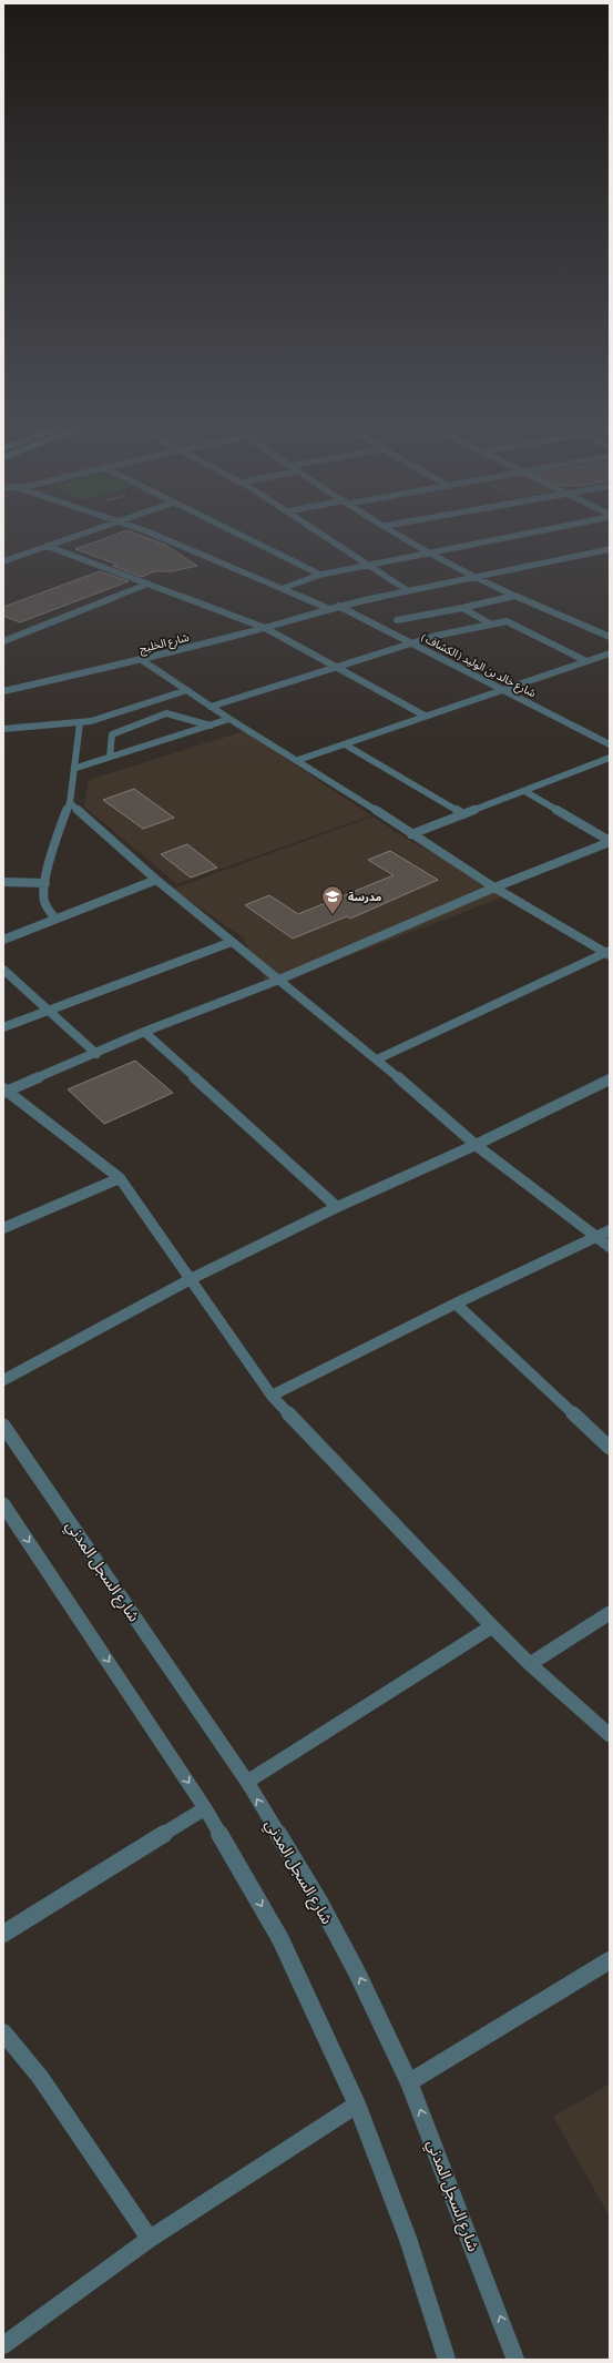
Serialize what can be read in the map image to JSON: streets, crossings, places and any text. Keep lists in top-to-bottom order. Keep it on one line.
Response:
{"streets":{"street":["شارع الخليج","شارع خالد بن الوليد ( الكشاف )","شارع السجل المدني"]},"crossings":[["شارع الخليج","شارع خالد بن الوليد ( الكشاف )"]],"places":{"school or university":["مدرسة"]}}
